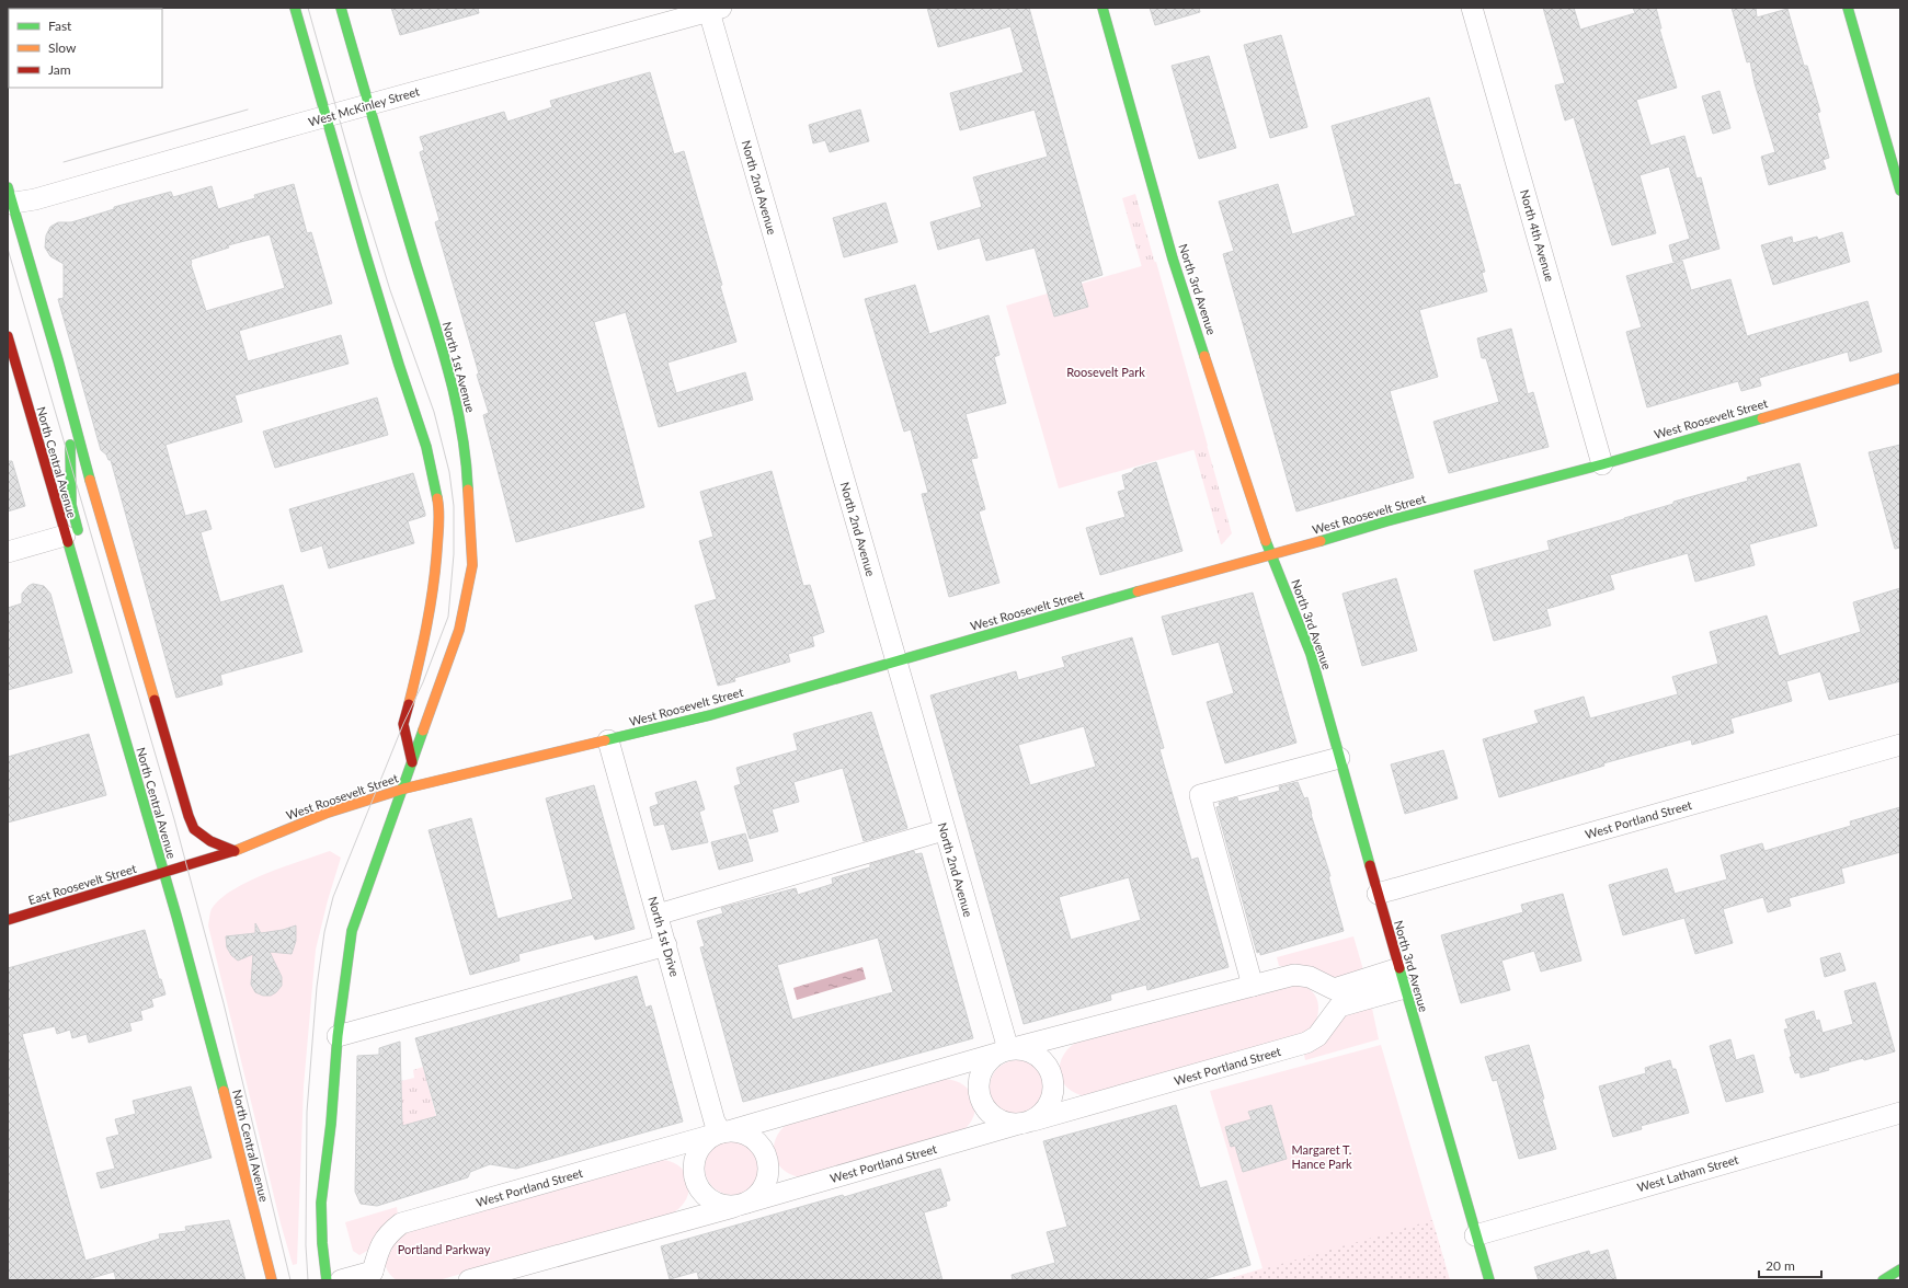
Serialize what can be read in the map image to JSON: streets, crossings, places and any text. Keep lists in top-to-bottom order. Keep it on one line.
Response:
{"streets":{"main road":["North 3rd Avenue","North 1st Avenue","West Roosevelt Street","North Central Avenue","East Roosevelt Street"],"street":["West McKinley Street","North 2nd Avenue","North 4th Avenue","West Portland Street","North 1st Drive","West Latham Street"]},"crossings":[["West McKinley Street","North 2nd Avenue"],["West McKinley Street","North 1st Avenue"],["North 2nd Avenue","West Roosevelt Street"],["North 2nd Avenue","West Portland Street"],["North 4th Avenue","West Roosevelt Street"],["North 3rd Avenue","West Roosevelt Street"],["North 3rd Avenue","West Portland Street"],["North 3rd Avenue","West Latham Street"],["North 1st Avenue","West Roosevelt Street"],["West Roosevelt Street","North Central Avenue"],["West Roosevelt Street","East Roosevelt Street"],["West Roosevelt Street","North 1st Drive"],["North Central Avenue","East Roosevelt Street"],["West Portland Street","North 1st Drive"]],"parks":["Roosevelt Park","Margaret T. Hance Park","Portland Parkway"],"legend":["Fast","Slow","Jam"],"scale_bar":"20 m"}
